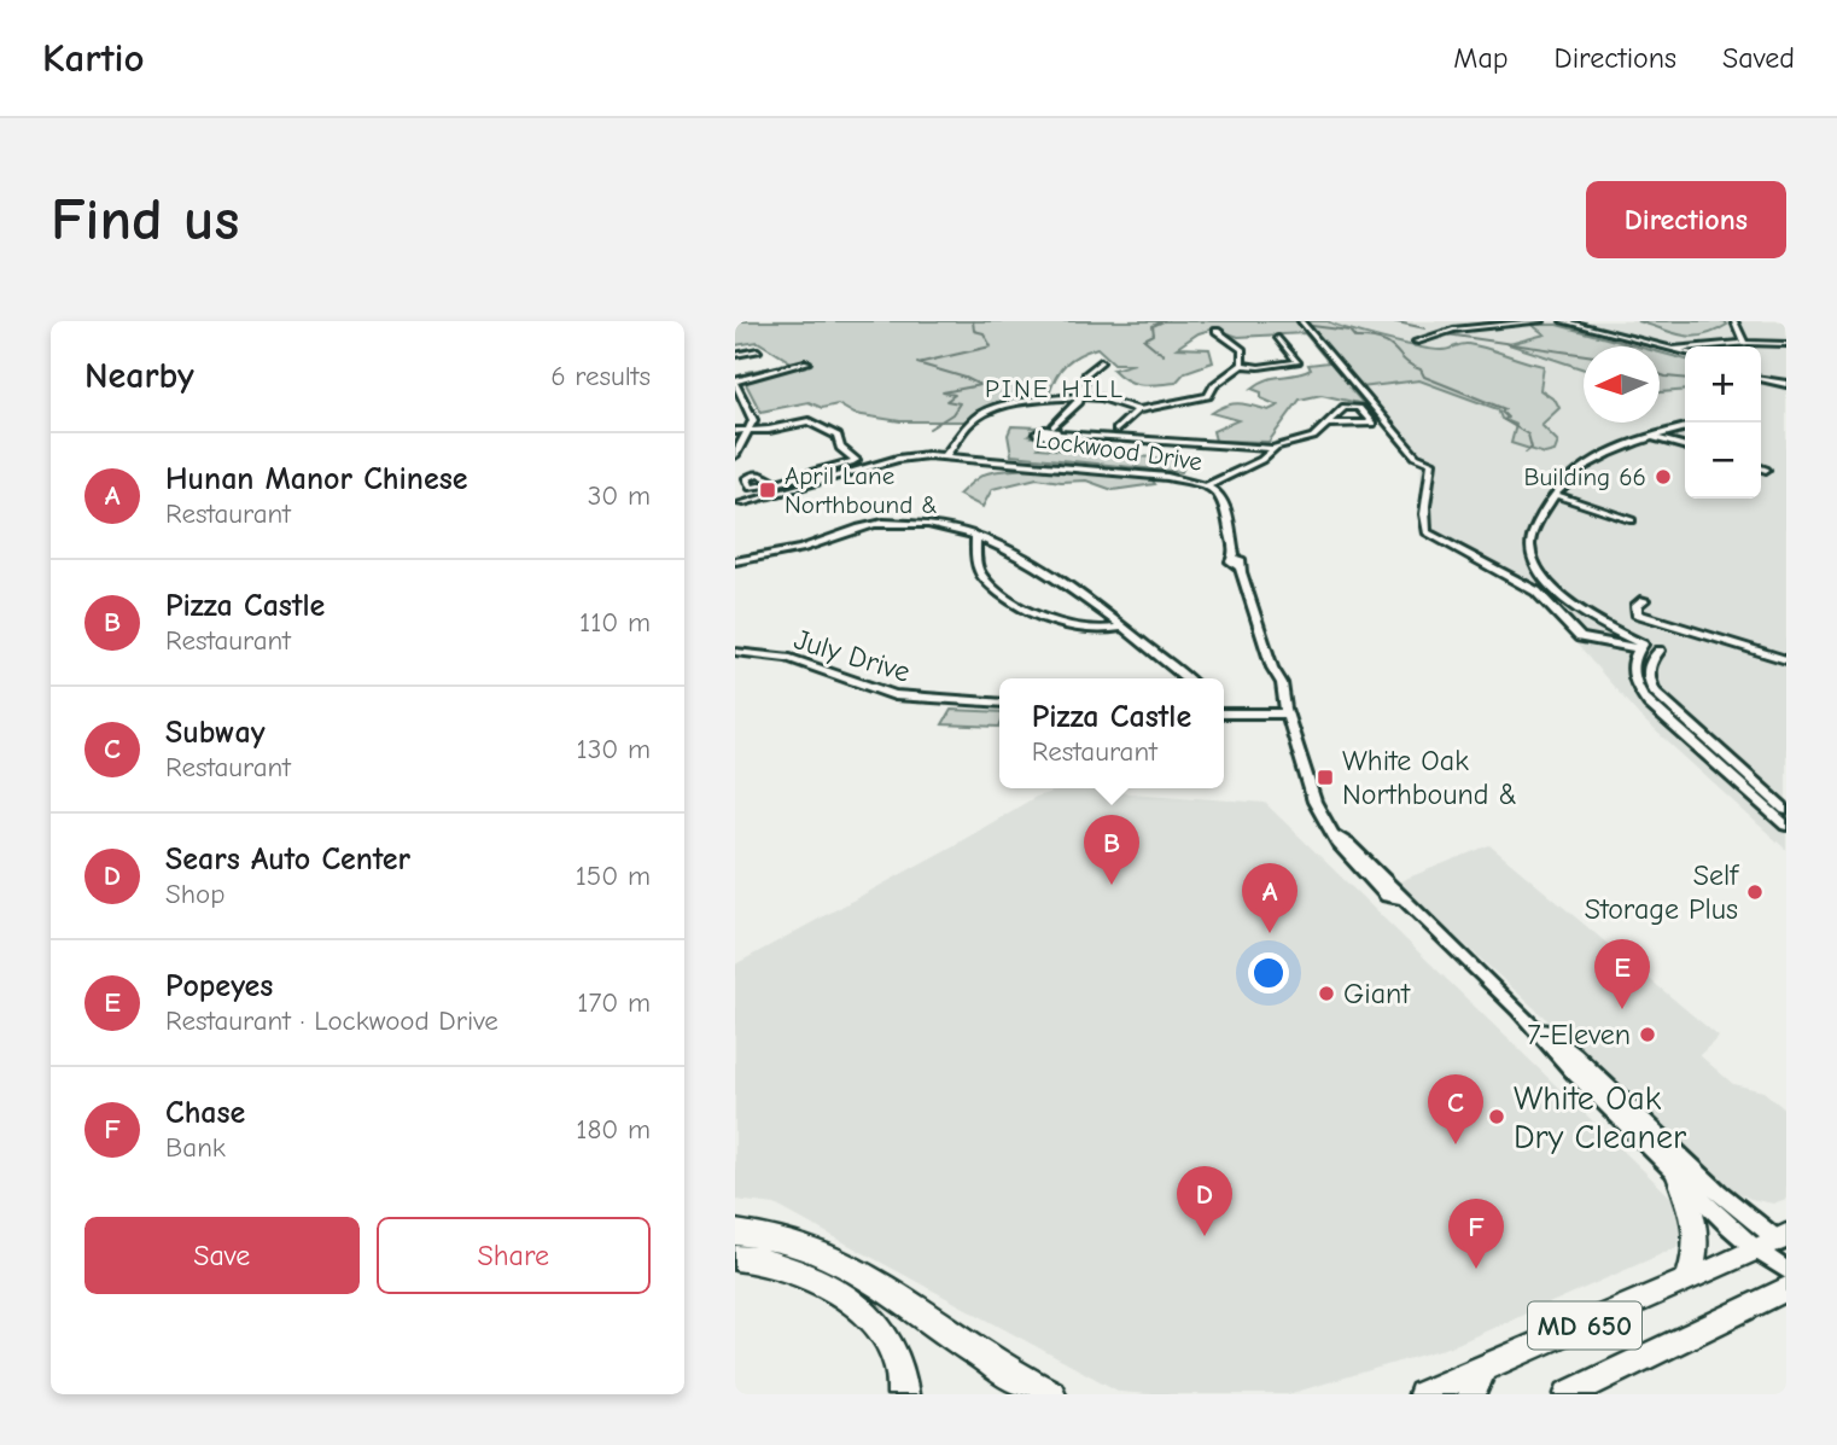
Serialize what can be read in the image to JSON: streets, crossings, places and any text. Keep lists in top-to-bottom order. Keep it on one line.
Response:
{"streets":{"main road":["MD 650"],"street":["Lockwood Drive","July Drive"]},"crossings":[["Lockwood Drive","MD 650"]],"districts":["PINE HILL"],"places":{"other":["Building 66","Self Storage Plus","Giant","7-Eleven","White Oak Dry Cleaner"],"transit":["April Lane Northbound &","White Oak Northbound &"]},"north":"left","page":{"header":"Kartio","nav":["Map","Directions","Saved"],"buttons":["Directions",["Save","Share"]],"title":"Find us","heading":["Nearby","6 results"],"map_buttons":["+","−"],"list":[{"mark":"A","name":"Hunan Manor Chinese","note":"Restaurant","value":"30 m"},{"mark":"B","name":"Pizza Castle","note":"Restaurant","value":"110 m"},{"mark":"C","name":"Subway","note":"Restaurant","value":"130 m"},{"mark":"D","name":"Sears Auto Center","note":"Shop","value":"150 m"},{"mark":"E","name":"Popeyes","note":"Restaurant · Lockwood Drive","value":"170 m"},{"mark":"F","name":"Chase","note":"Bank","value":"180 m"}],"popup":["Pizza Castle","Restaurant"],"pins":["B","A","E","C","D","F"]}}
